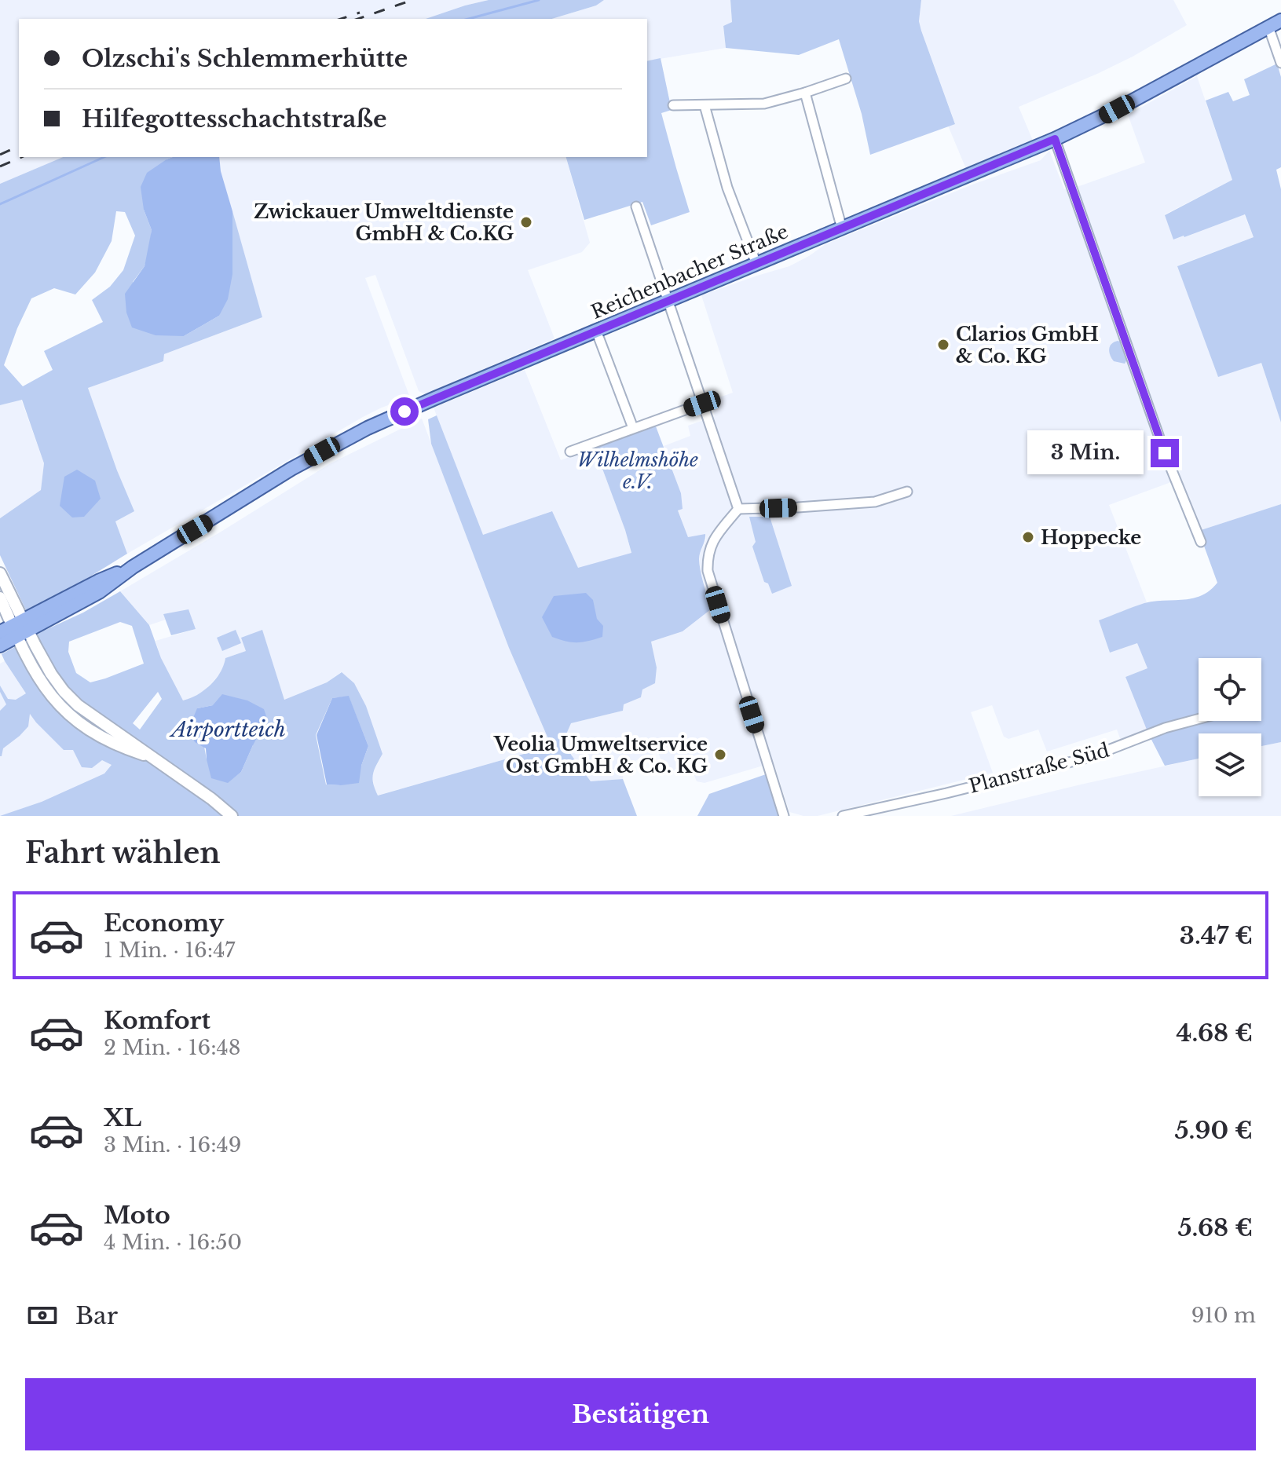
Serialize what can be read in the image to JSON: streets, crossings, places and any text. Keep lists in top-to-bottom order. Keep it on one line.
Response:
{"streets":{"main road":["Reichenbacher Straße"],"street":["Planstraße Süd"]},"water":["Airportteich"],"parks":["Wilhelmshöhe e.V."],"places":["Zwickauer Umweltdienste GmbH & Co.KG","Clarios GmbH & Co. KG","Hoppecke","Veolia Umweltservice Ost GmbH & Co. KG"],"page":{"banner":["Olzschi's Schlemmerhütte","Hilfegottesschachtstraße"],"bubble":"3 Min.","heading":"Fahrt wählen","list":[{"name":"Economy","note":"1 Min. · 16:47","value":"3.47 €"},{"name":"Komfort","note":"2 Min. · 16:48","value":"4.68 €"},{"name":"XL","note":"3 Min. · 16:49","value":"5.90 €"},{"name":"Moto","note":"4 Min. · 16:50","value":"5.68 €"}],"pay":["Bar","910 m"],"buttons":"Bestätigen"}}
